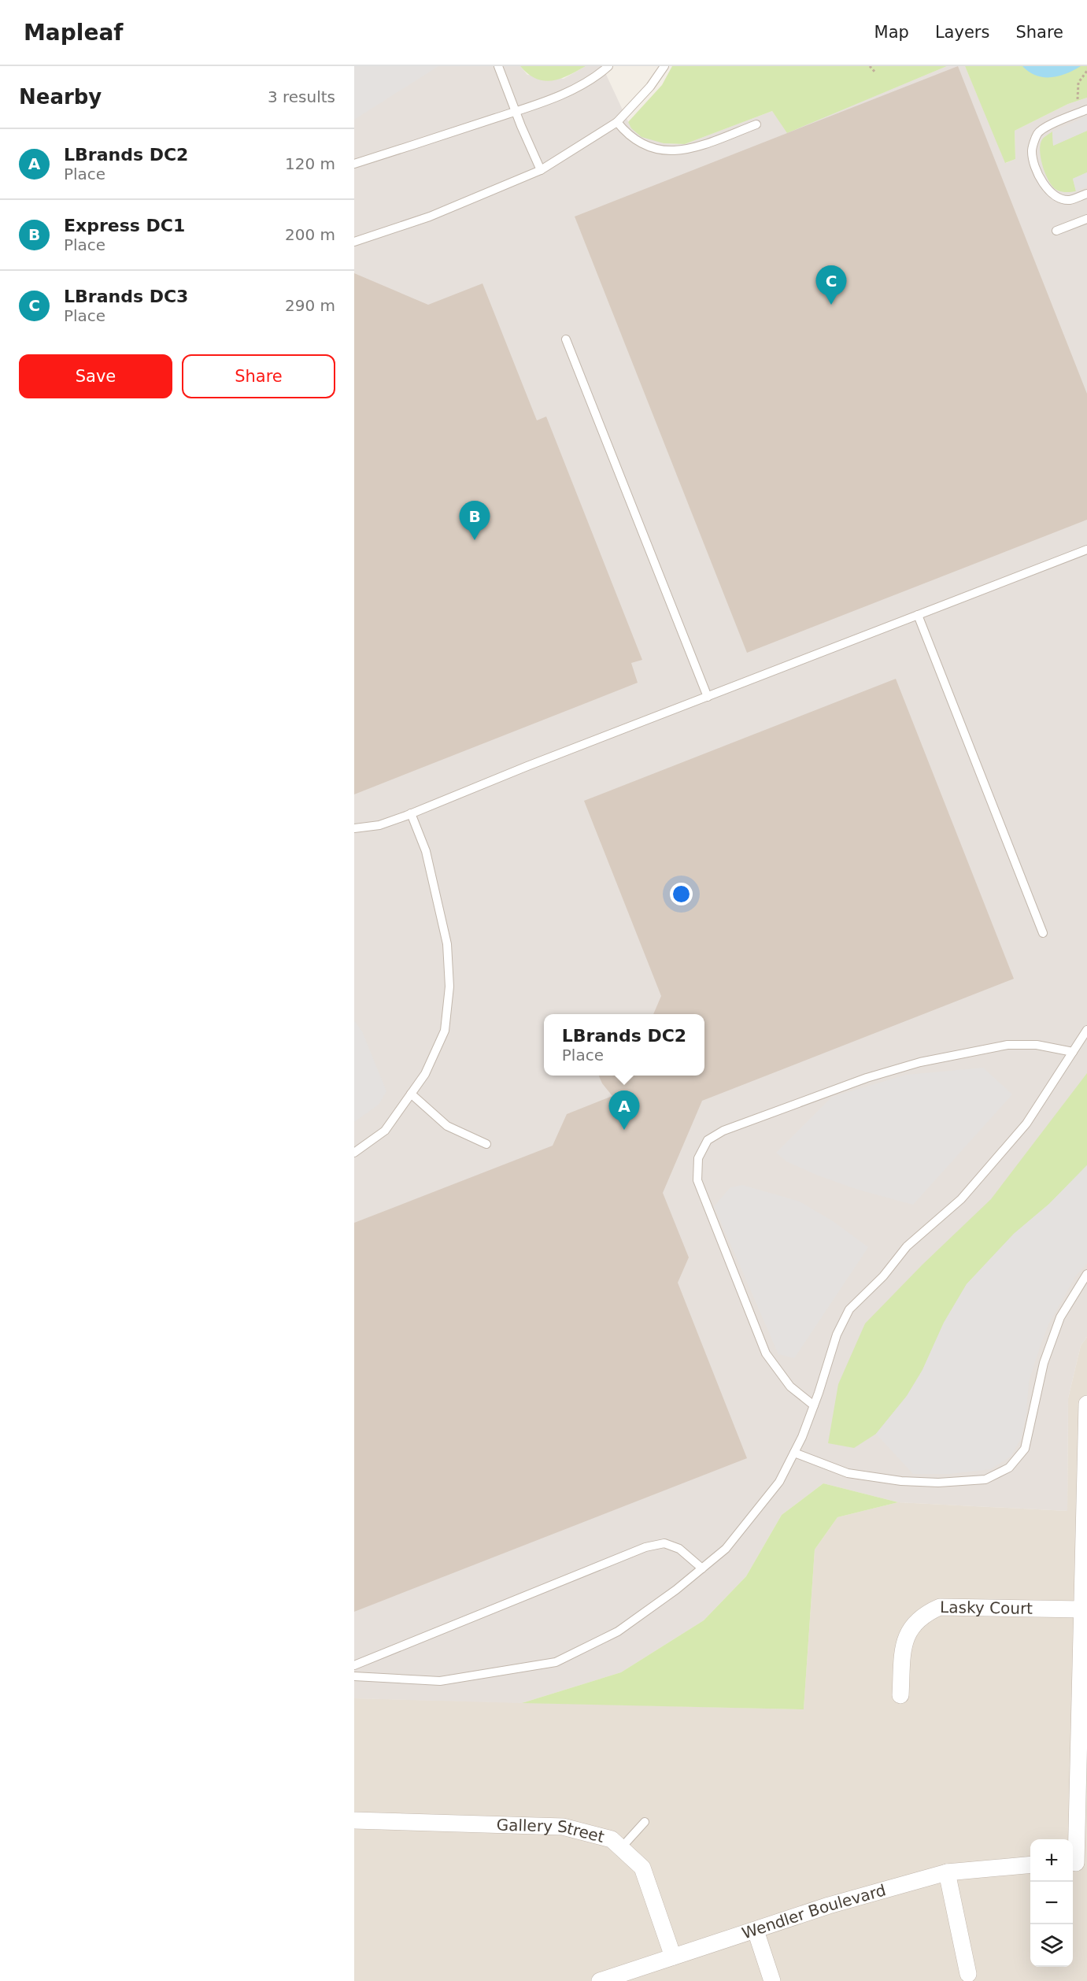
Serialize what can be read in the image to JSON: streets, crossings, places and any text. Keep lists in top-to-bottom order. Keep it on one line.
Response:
{"streets":{"street":["Lasky Court","Gallery Street","Wendler Boulevard"]},"crossings":[["Gallery Street","Wendler Boulevard"]],"page":{"header":"Mapleaf","nav":["Map","Layers","Share"],"heading":["Nearby","3 results"],"list":[{"mark":"A","name":"LBrands DC2","note":"Place","value":"120 m"},{"mark":"B","name":"Express DC1","note":"Place","value":"200 m"},{"mark":"C","name":"LBrands DC3","note":"Place","value":"290 m"}],"pins":["C","B","A"],"buttons":["Save","Share"],"popup":["LBrands DC2","Place"],"map_buttons":["+","−"]}}
